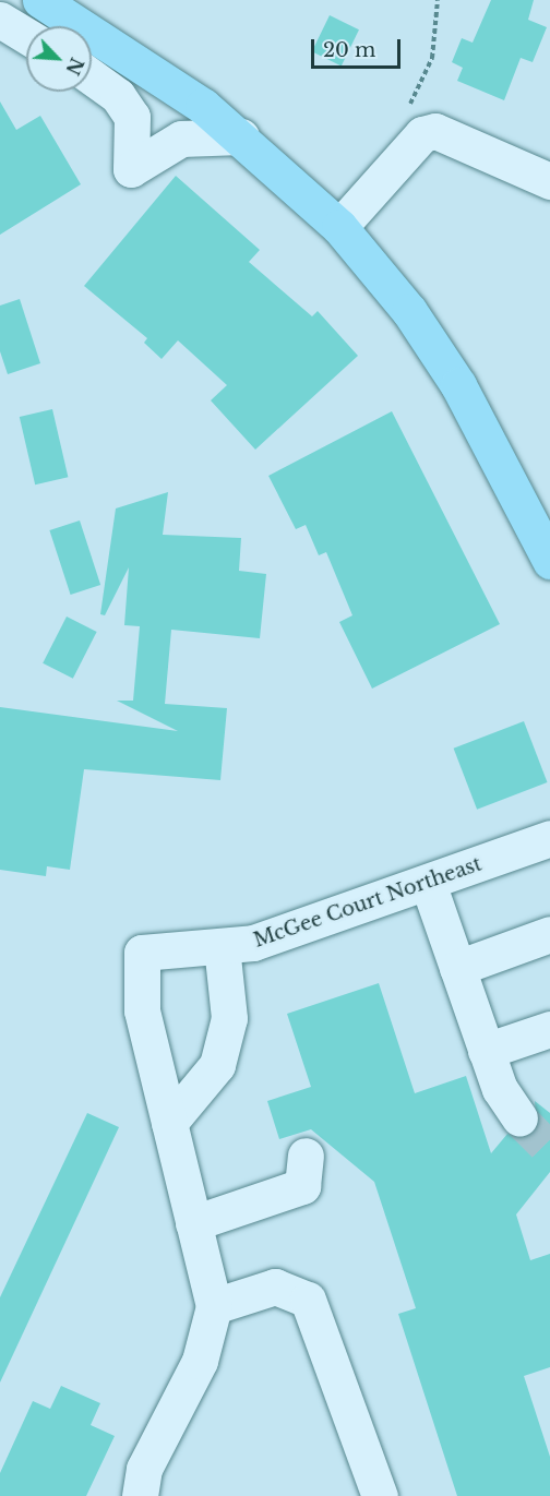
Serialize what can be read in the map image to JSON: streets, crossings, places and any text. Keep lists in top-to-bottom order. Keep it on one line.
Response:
{"streets":{"street":["McGee Court Northeast"]},"scale_bar":"20 m","north":"bottom right"}
